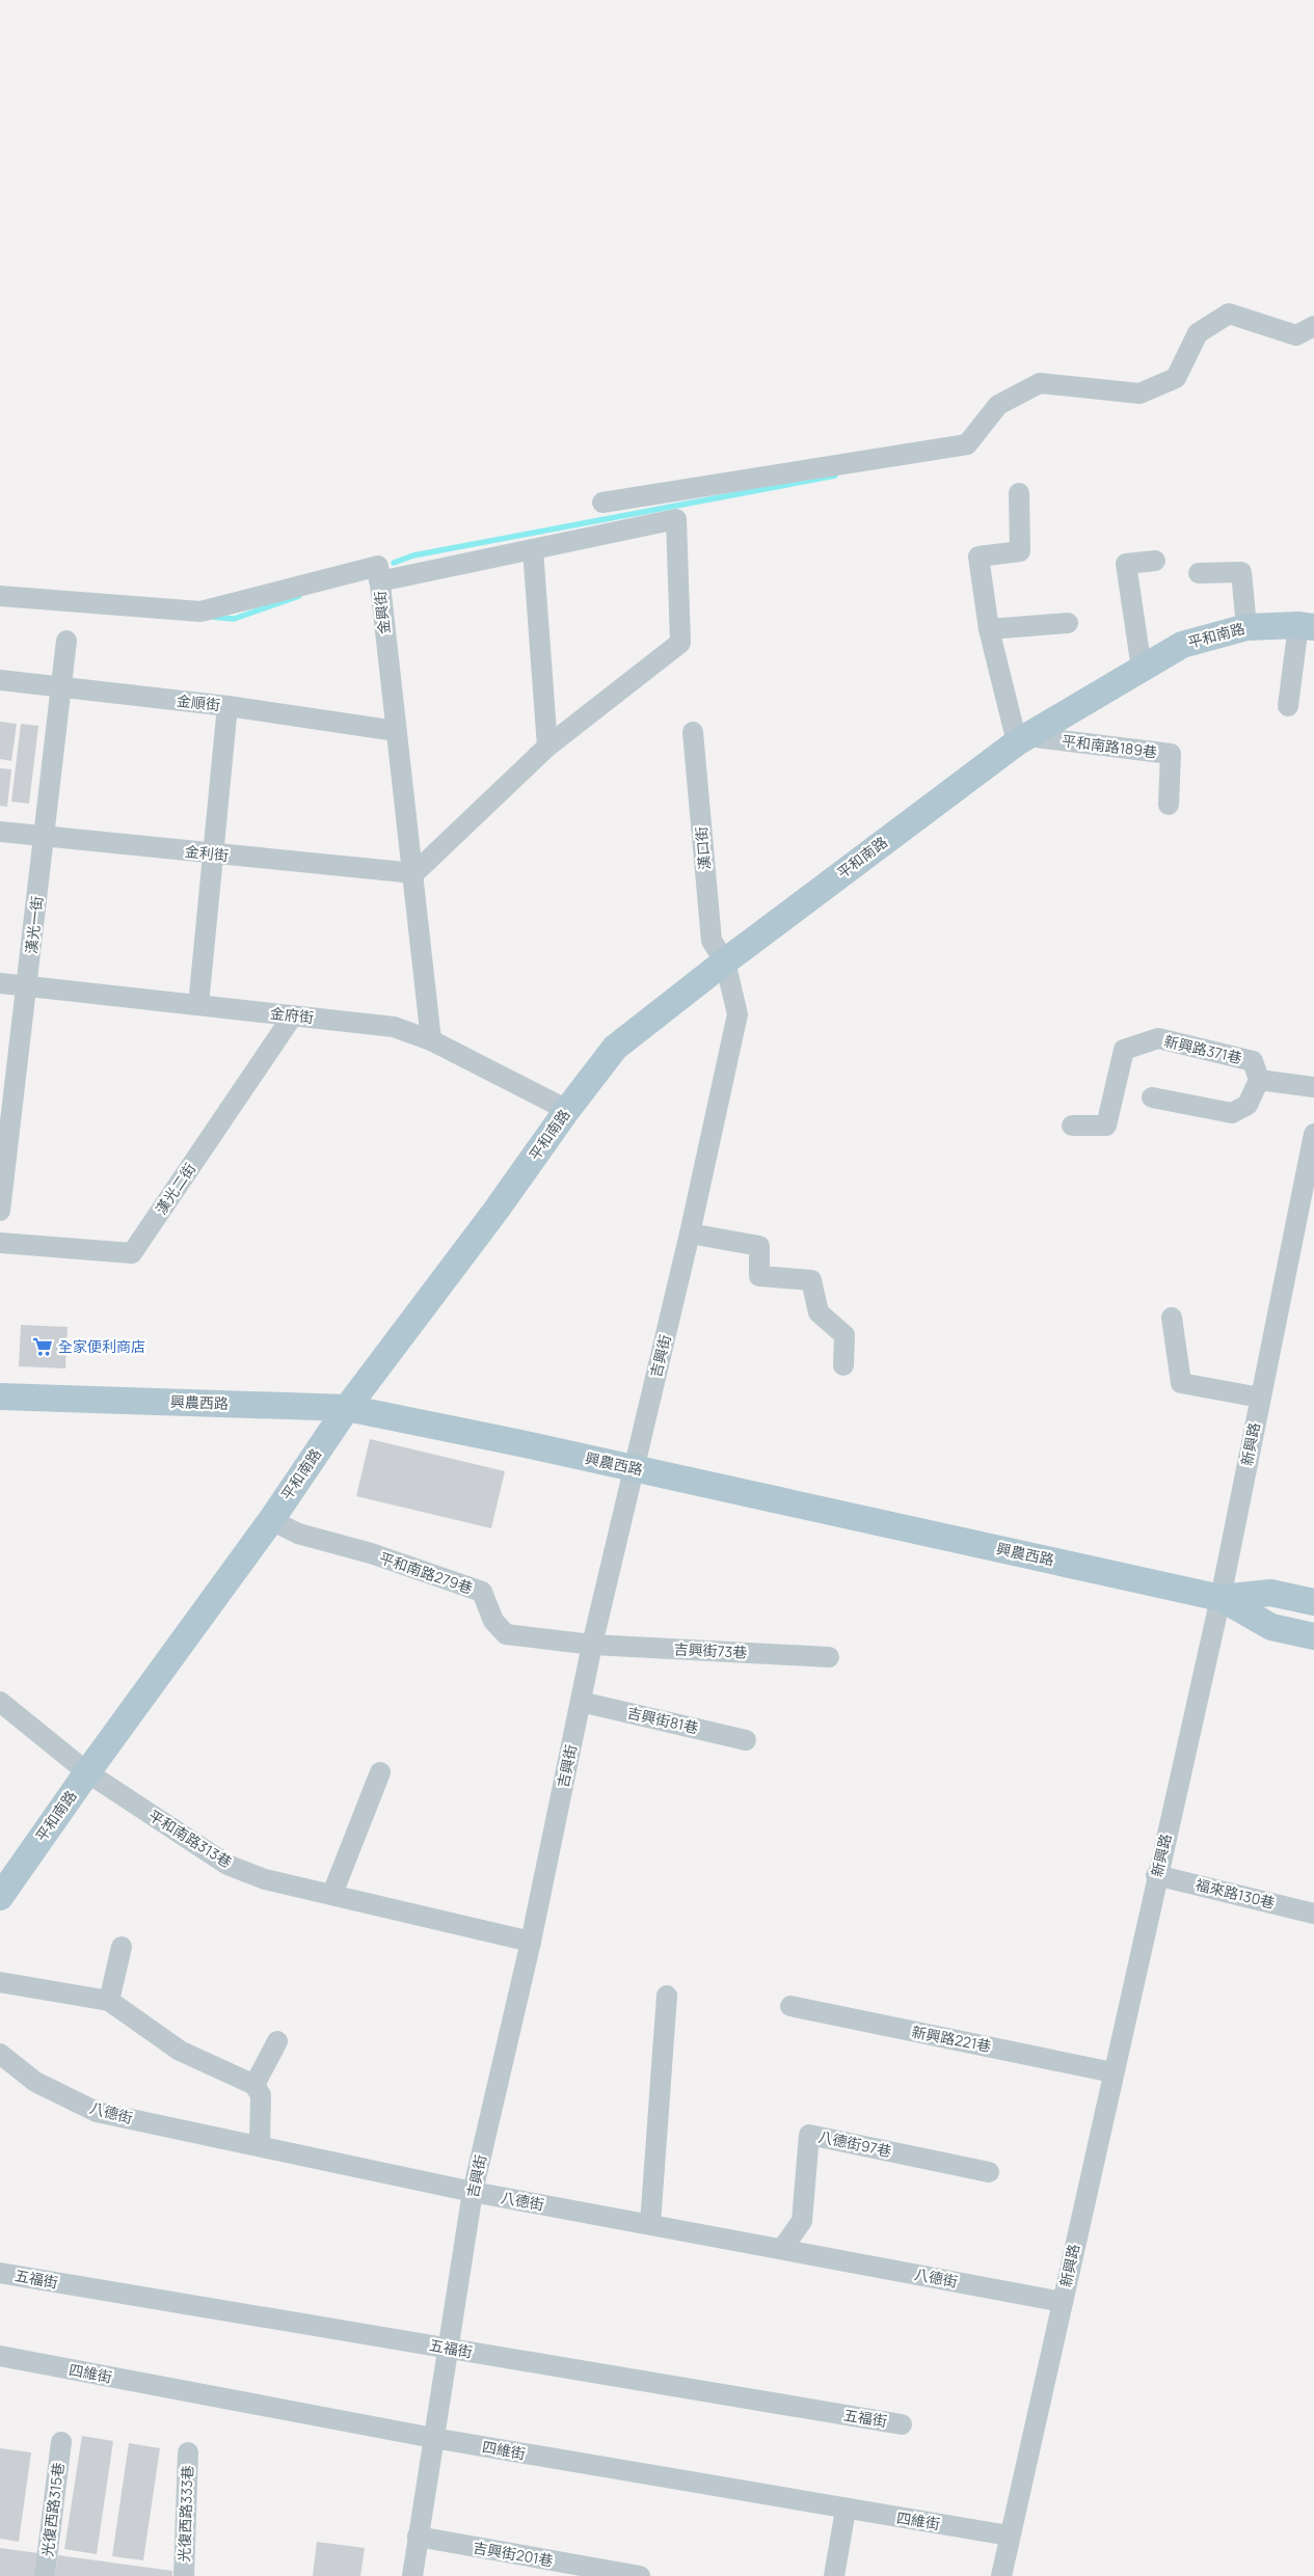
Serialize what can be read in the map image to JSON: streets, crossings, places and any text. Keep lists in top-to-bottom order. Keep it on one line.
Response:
{"streets":{"main road":["平和南路","興農西路"],"street":["金興街","金順街","平和南路189巷","漢口街","金利街","漢光一街","金府街","新興路371巷","漢光二街","吉興街","新興路","平和南路279巷","吉興街73巷","吉興街81巷","平和南路313巷","福來路130巷","新興路221巷","八德街","八德街97巷","五福街","四維街","光復西路315巷","光復西路333巷","吉興街201巷"]},"crossings":[["金興街","金順街"],["金興街","金利街"],["金興街","金府街"],["平和南路","平和南路189巷"],["平和南路","漢口街"],["平和南路","金府街"],["平和南路","吉興街"],["平和南路","興農西路"],["平和南路","平和南路279巷"],["平和南路","平和南路313巷"],["金順街","漢光一街"],["漢口街","吉興街"],["金利街","漢光一街"],["漢光一街","金府街"],["金府街","漢光二街"],["吉興街","興農西路"],["吉興街","平和南路279巷"],["吉興街","吉興街73巷"],["吉興街","吉興街81巷"],["吉興街","平和南路313巷"],["吉興街","八德街"],["吉興街","五福街"],["吉興街","四維街"],["吉興街","吉興街201巷"],["興農西路","新興路"],["新興路","福來路130巷"],["新興路","新興路221巷"],["新興路","八德街"],["新興路","四維街"],["平和南路279巷","吉興街73巷"],["八德街","八德街97巷"]],"places":{"supermarket":["全家便利商店"]}}
